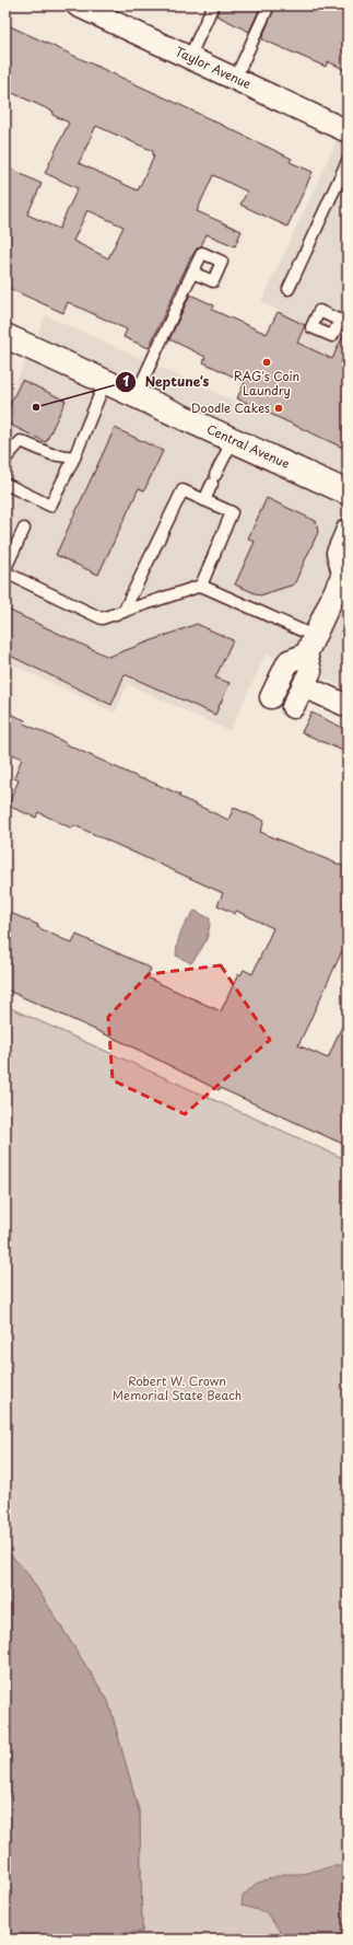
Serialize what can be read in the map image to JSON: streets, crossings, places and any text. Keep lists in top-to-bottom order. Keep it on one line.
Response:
{"streets":{"street":["Taylor Avenue","Central Avenue"]},"parks":["Robert W. Crown Memorial State Beach"],"places":["RAG's Coin Laundry","Neptune's","Doodle Cakes"]}
